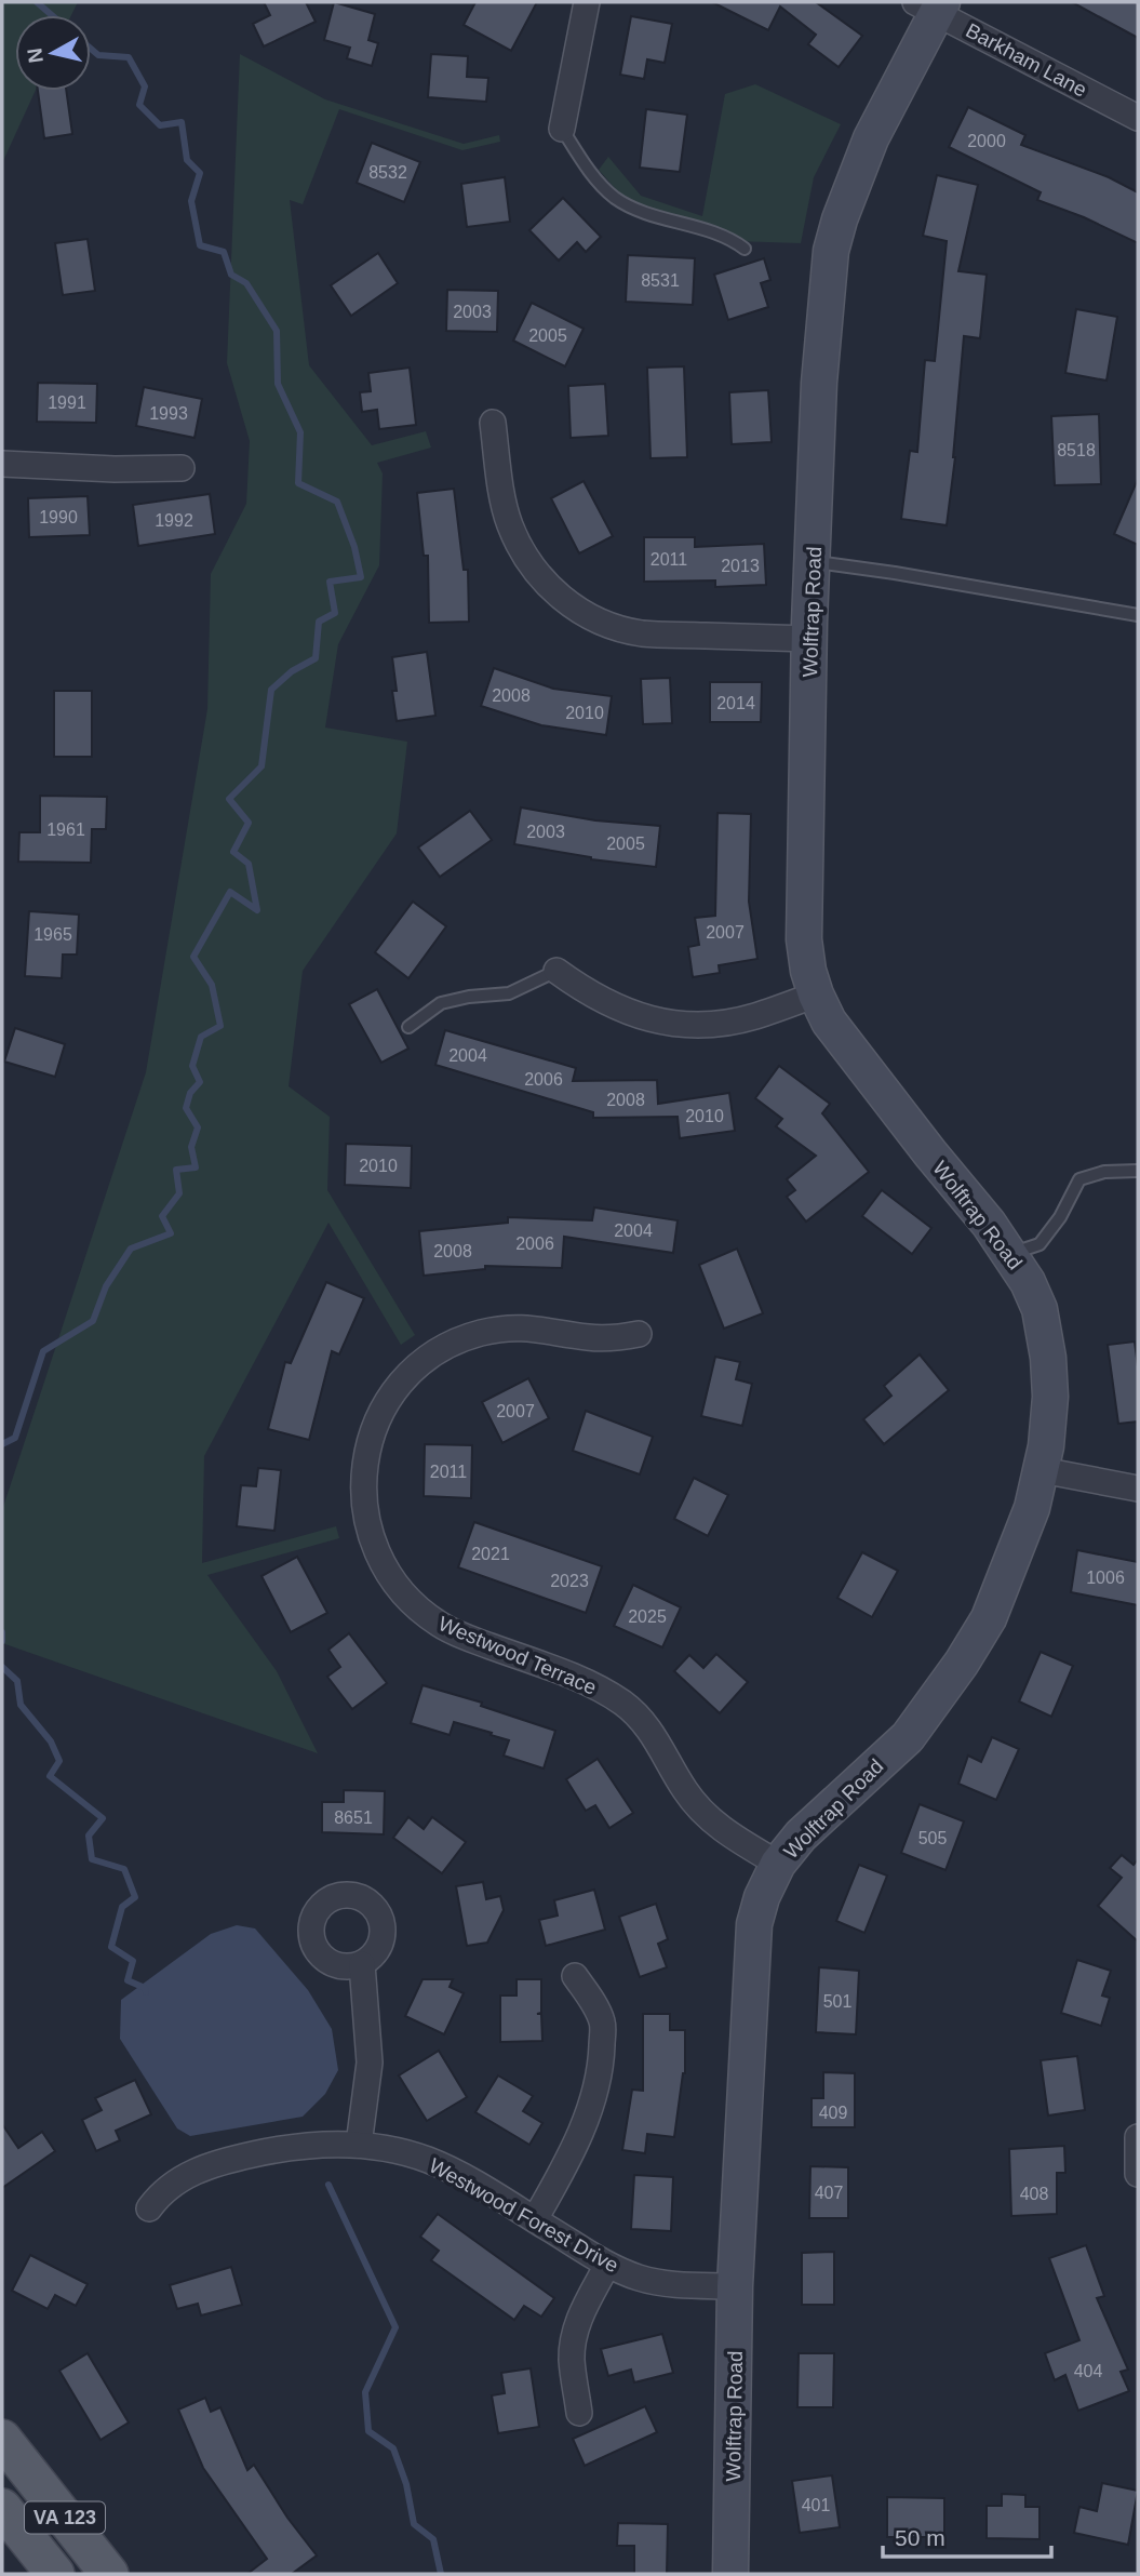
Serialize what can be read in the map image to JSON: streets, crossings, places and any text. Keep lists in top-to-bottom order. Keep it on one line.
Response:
{"streets":{"main road":["VA 123"],"street":["Barkham Lane","Wolftrap Road","Westwood Terrace","Westwood Forest Drive"]},"crossings":[["Barkham Lane","Wolftrap Road"],["Wolftrap Road","Westwood Terrace"],["Wolftrap Road","Westwood Forest Drive"]],"house_numbers":["2000","8532","8531","2003","2005","1991","1993","8518","1990","1992","2011","2013","2008","2014","2010","1961","2003","2005","2007","1965","2004","2006","2008","2010","2010","2004","2006","2008","2007","2011","2021","1006","2023","2025","8651","505","501","409","407","408","404","401"],"scale_bar":"50 m","north":"left"}
